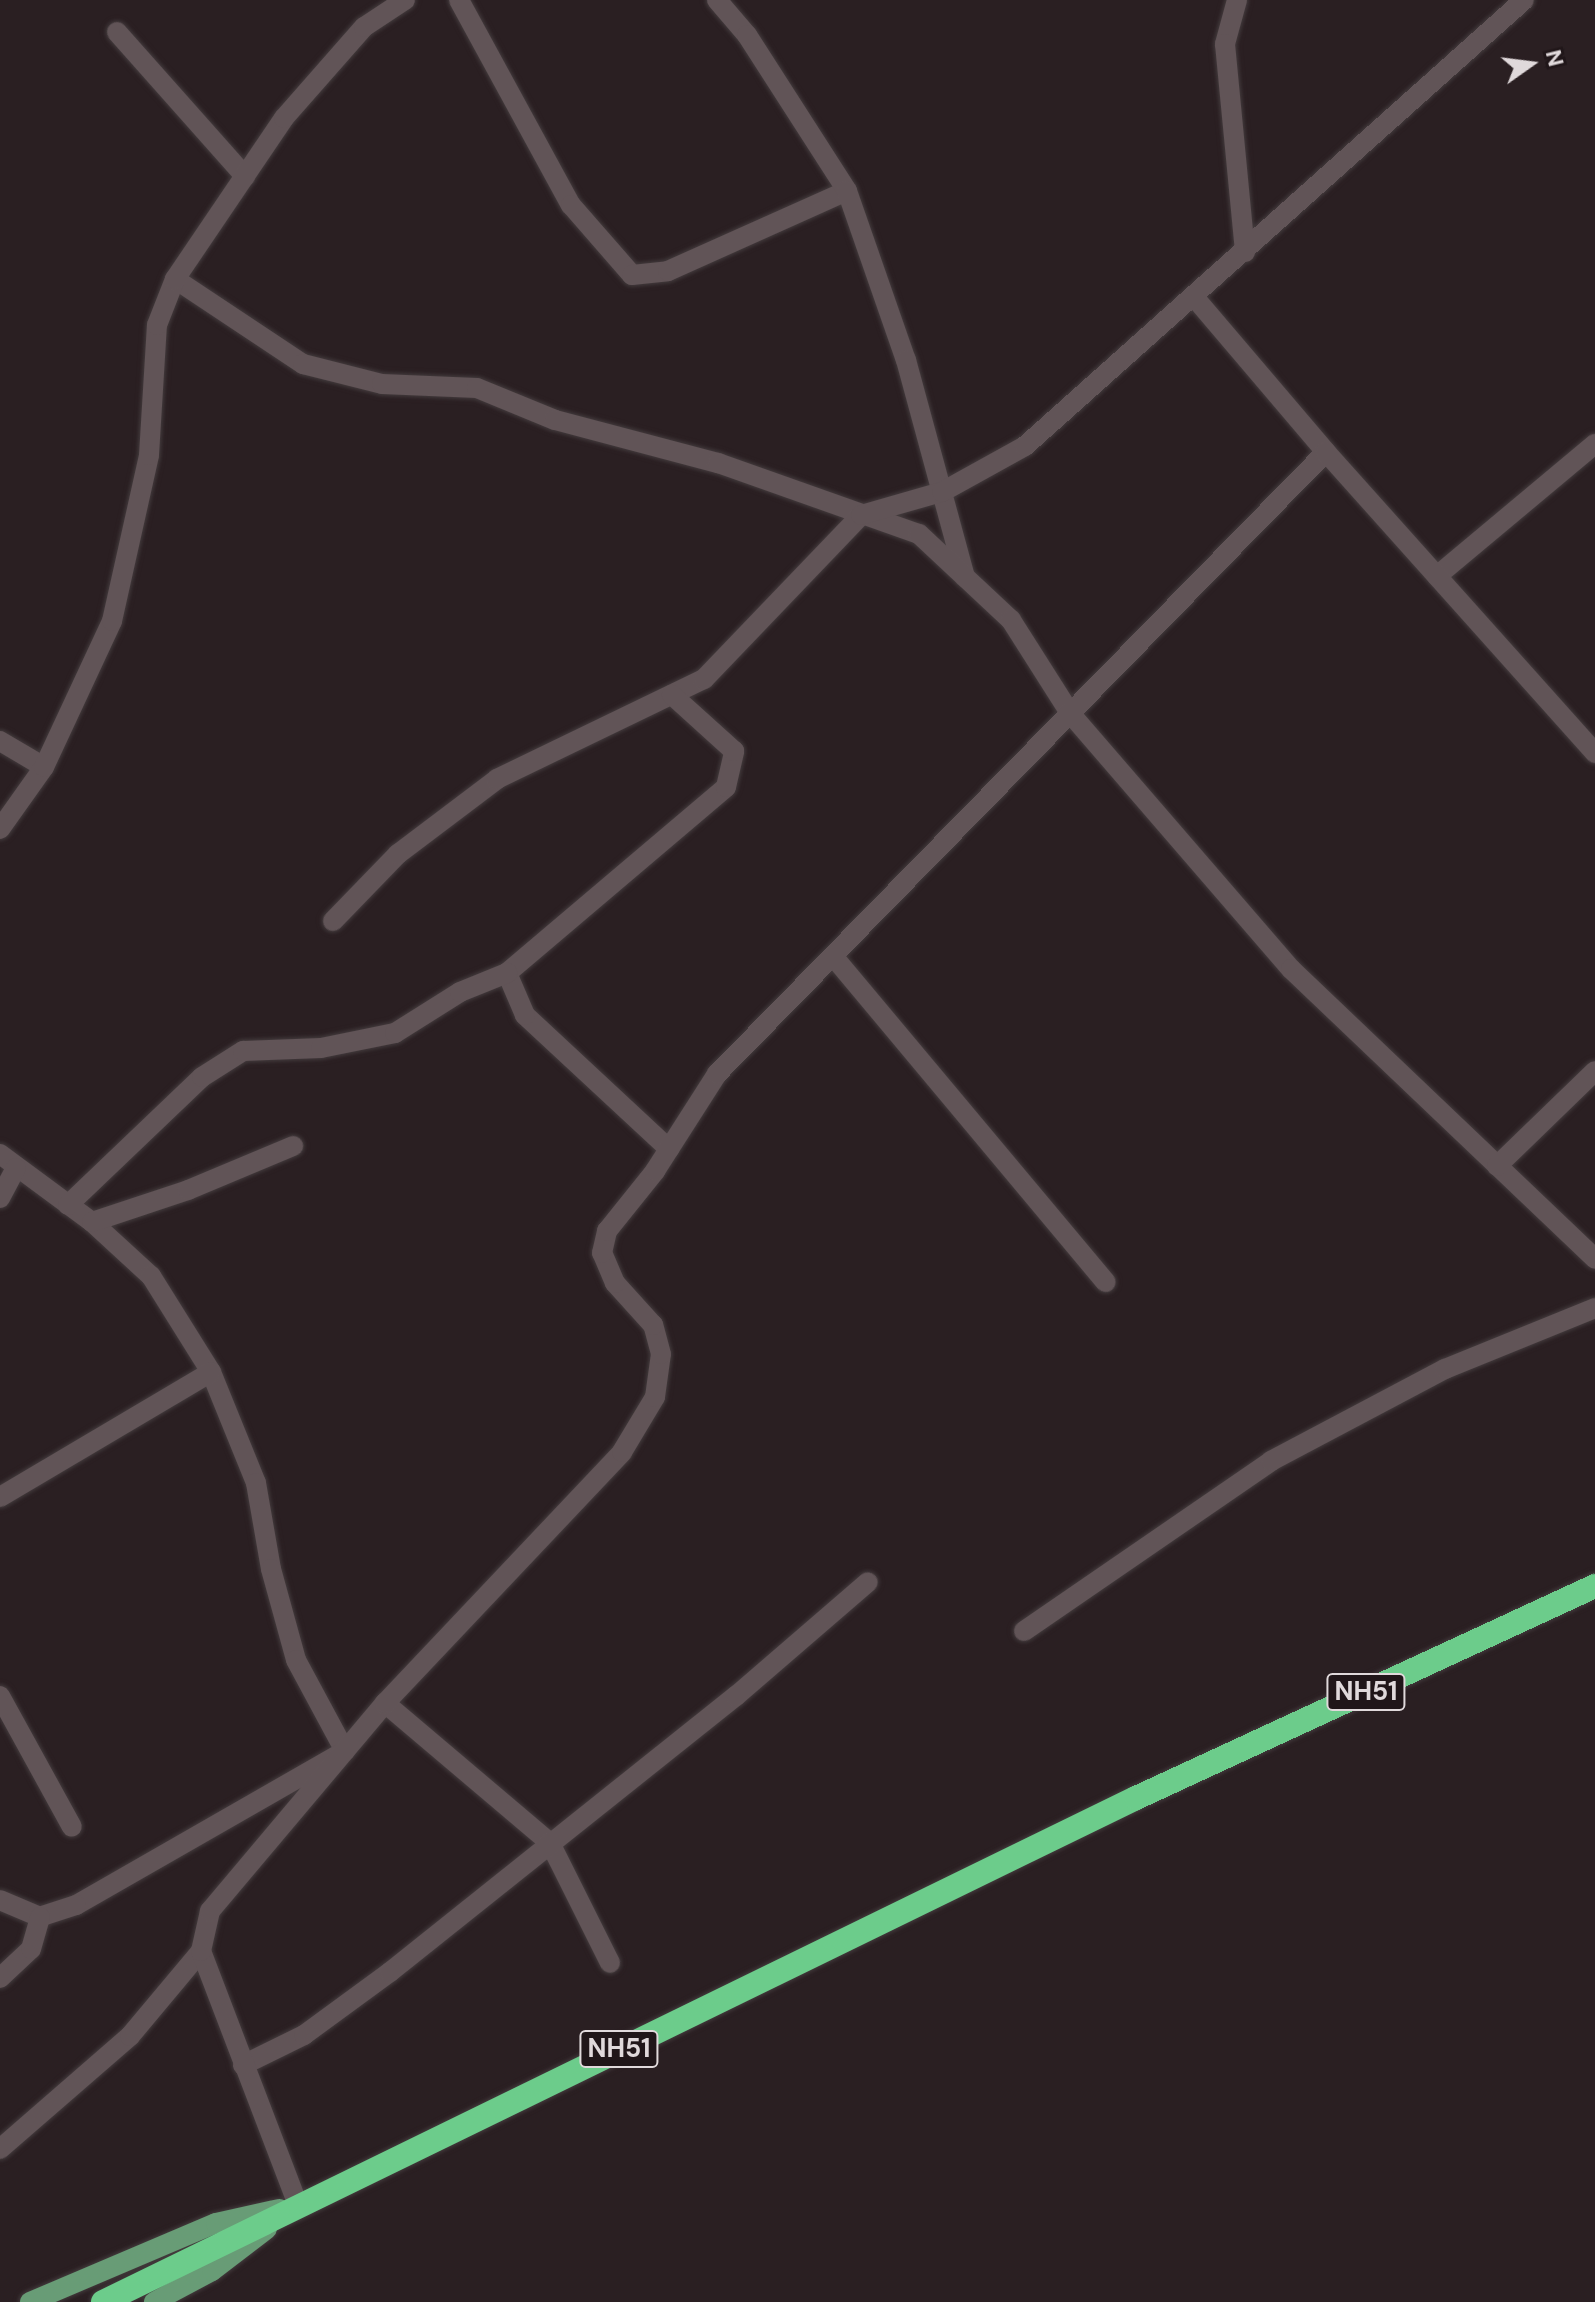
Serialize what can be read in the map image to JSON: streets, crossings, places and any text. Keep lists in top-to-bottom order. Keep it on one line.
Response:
{"streets":{"highway":["NH51"]},"north":"right"}
